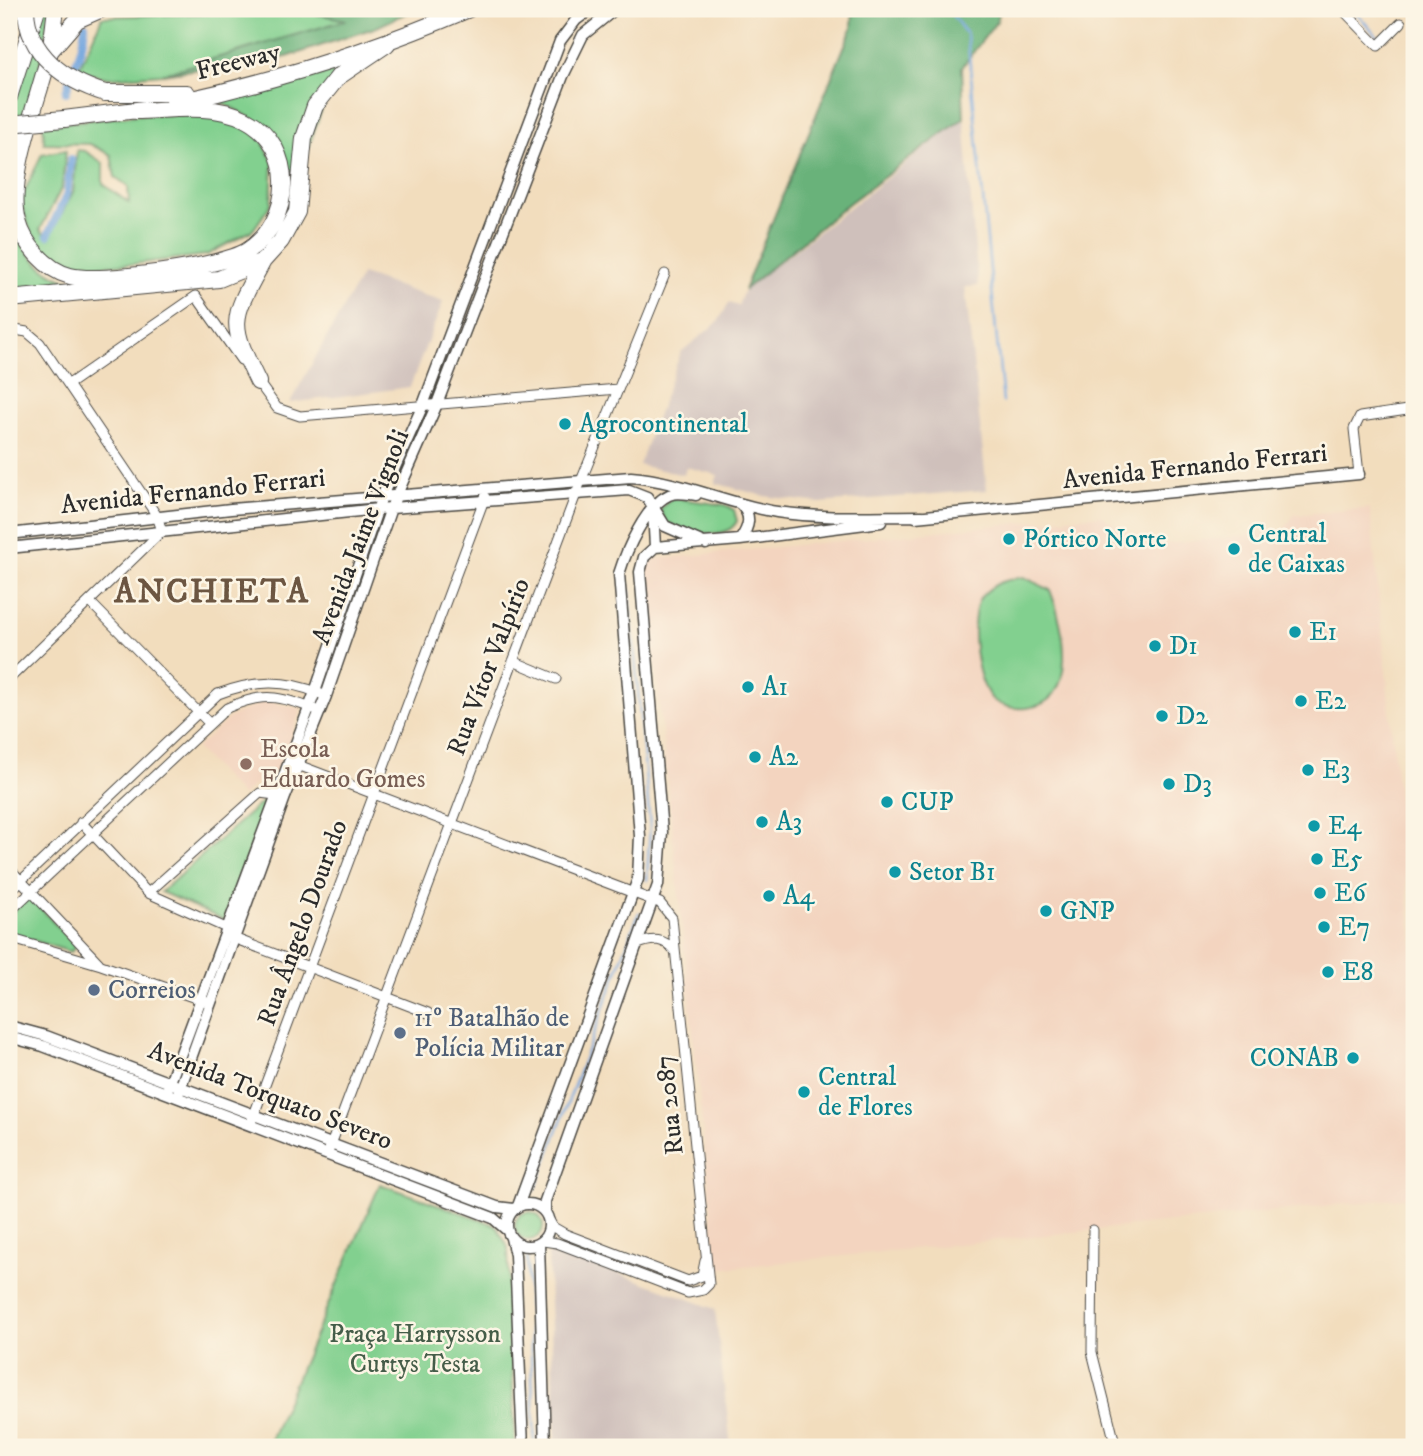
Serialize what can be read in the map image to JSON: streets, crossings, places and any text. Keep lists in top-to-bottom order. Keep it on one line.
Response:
{"streets":{"highway":["Freeway"],"street":["Avenida Fernando Ferrari","Avenida Jaime Vignoli","Rua Vítor Valpírio","Rua Ângelo Dourado","Avenida Torquato Severo","Rua 2087"]},"crossings":[["Avenida Fernando Ferrari","Avenida Jaime Vignoli"],["Avenida Fernando Ferrari","Rua Vítor Valpírio"],["Avenida Fernando Ferrari","Rua Ângelo Dourado"],["Avenida Jaime Vignoli","Avenida Torquato Severo"],["Rua Vítor Valpírio","Avenida Torquato Severo"],["Rua Ângelo Dourado","Avenida Torquato Severo"],["Avenida Torquato Severo","Rua 2087"]],"districts":["ANCHIETA"],"parks":["Praça Harrysson Curtys Testa"],"places":["Agrocontinental","Pórtico Norte","Central de Caixas","E1","D1","A1","E2","D2","A2","Escola Eduardo Gomes","E3","D3","CUP","A3","E4","E5","Setor B1","E6","A4","GNP","E7","E8","Correios","11º Batalhão de Polícia Militar","CONAB","Central de Flores"]}
